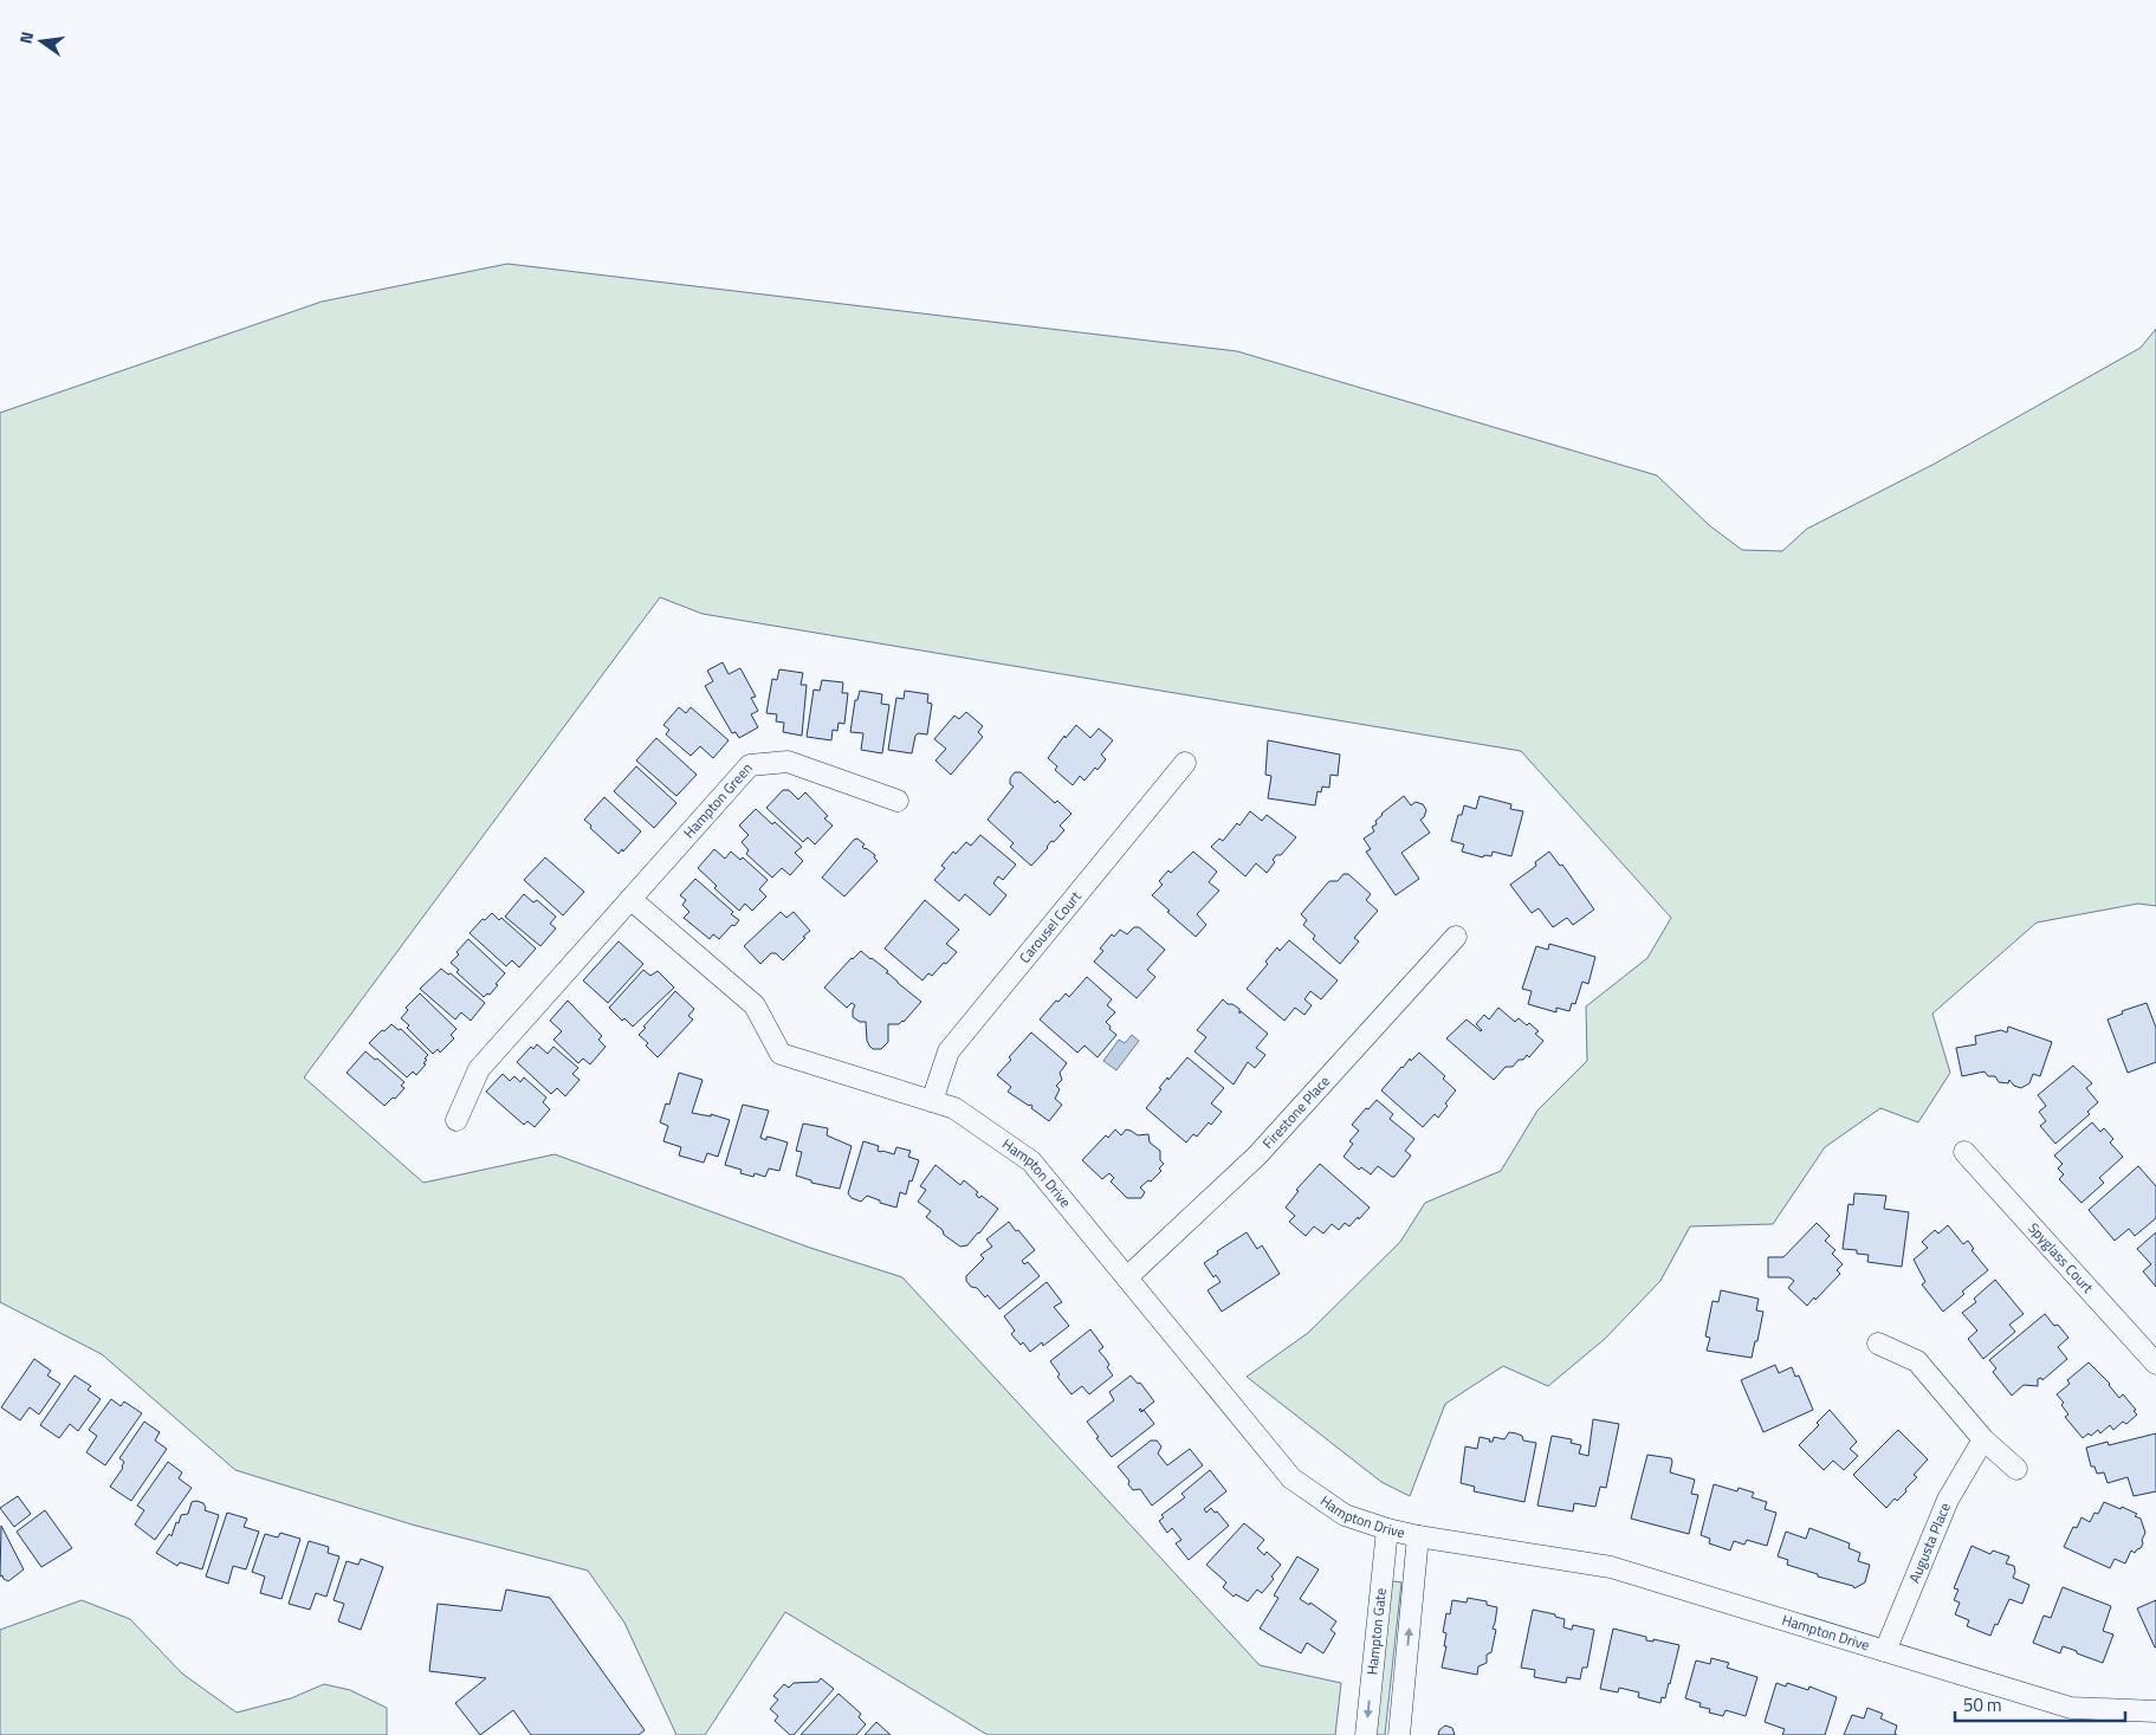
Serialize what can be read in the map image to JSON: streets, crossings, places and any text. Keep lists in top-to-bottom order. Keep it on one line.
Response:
{"streets":{"street":["Hampton Green","Carousel Court","Firestone Place","Hampton Drive","Spyglass Court","Augusta Place","Hampton Gate"]},"crossings":[["Hampton Green","Hampton Drive"],["Carousel Court","Hampton Drive"],["Firestone Place","Hampton Drive"],["Hampton Drive","Augusta Place"],["Hampton Drive","Hampton Gate"]],"scale_bar":"50 m","north":"left"}
